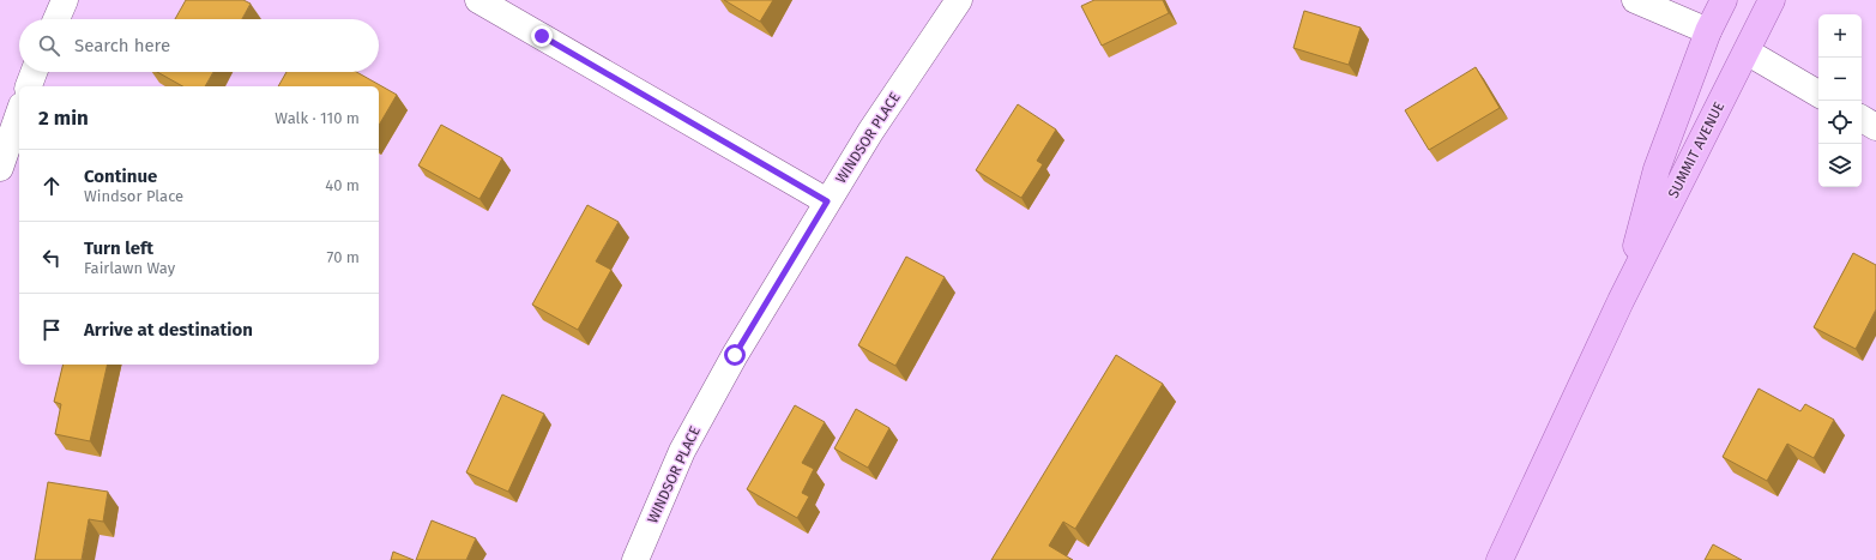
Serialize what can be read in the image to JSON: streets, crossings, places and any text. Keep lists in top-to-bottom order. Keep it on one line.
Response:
{"streets":{"main road":["SUMMIT AVENUE"],"street":["WINDSOR PLACE"]},"page":{"map_buttons":["+","−"],"search":"Search here","heading":["2 min","Walk · 110 m"],"list":[["Continue","Windsor Place","40 m"],["Turn left","Fairlawn Way","70 m"],"Arrive at destination"]}}
